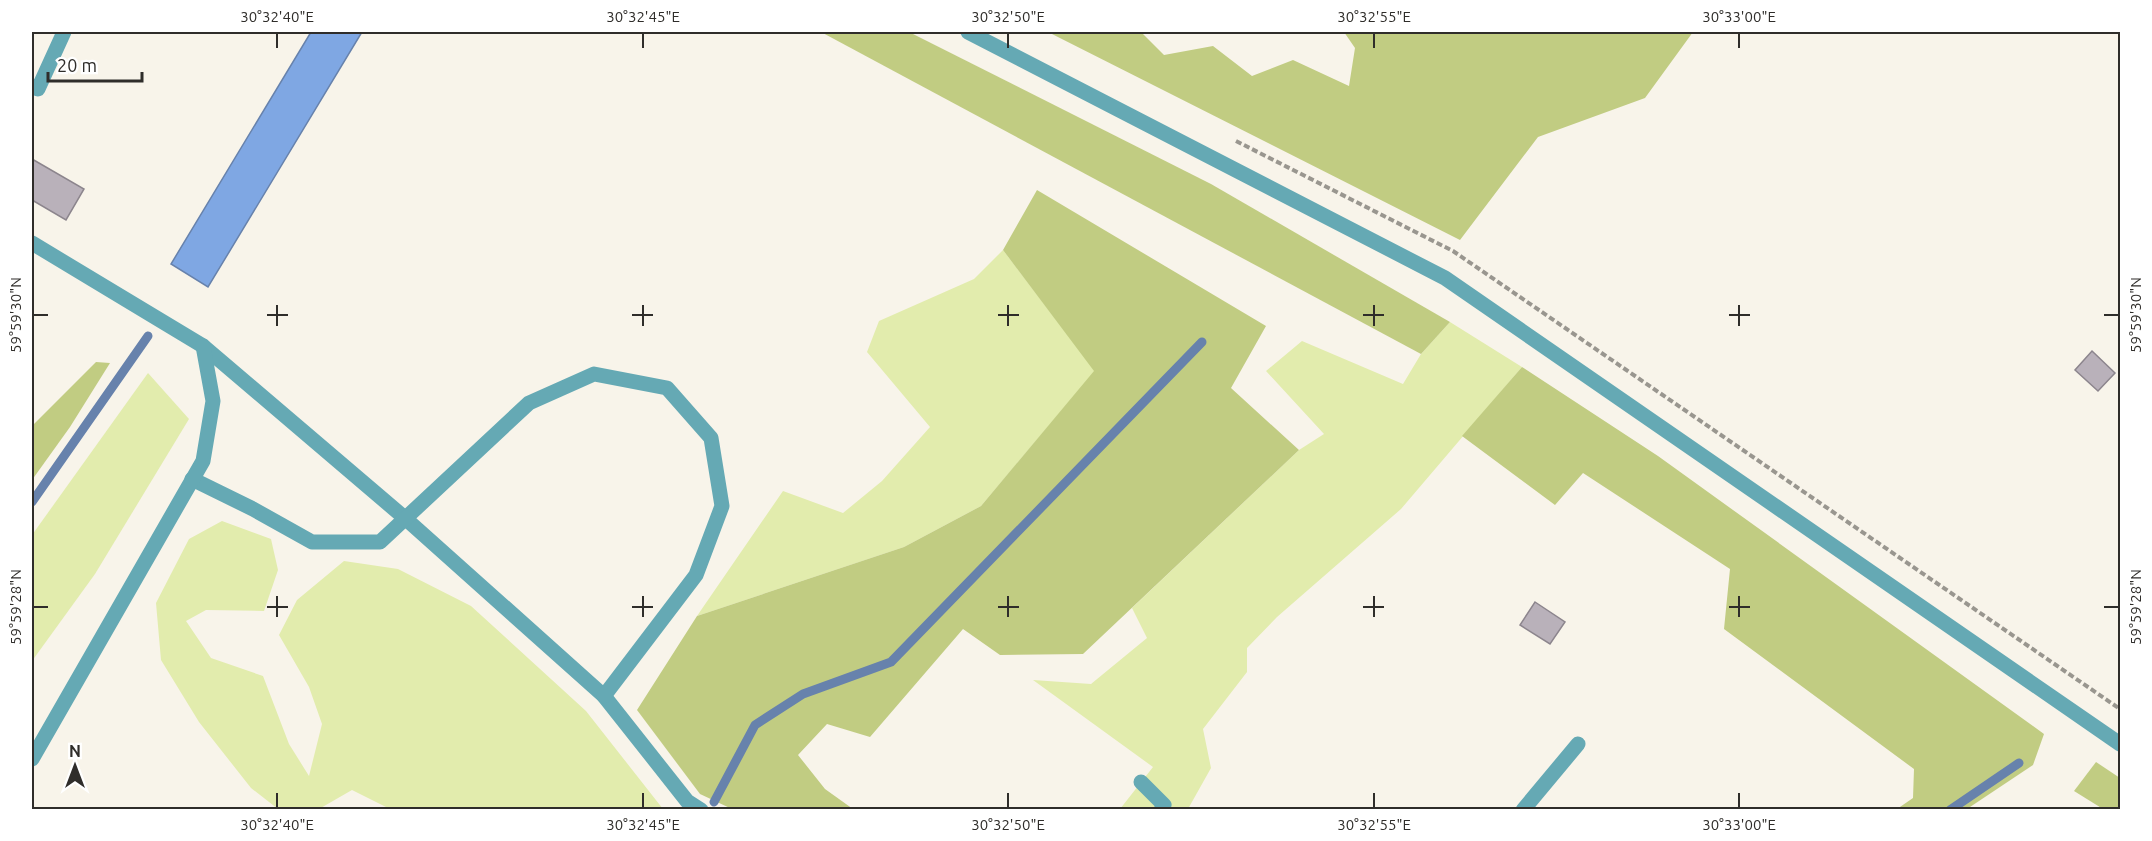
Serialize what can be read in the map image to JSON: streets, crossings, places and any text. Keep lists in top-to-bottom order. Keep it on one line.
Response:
{"scale_bar":"20 m","north":"top","coordinates":["30°32'40\"E","30°32'45\"E","30°32'50\"E","30°32'55\"E","30°33'00\"E","59°59'30\"N","59°59'28\"N"]}
